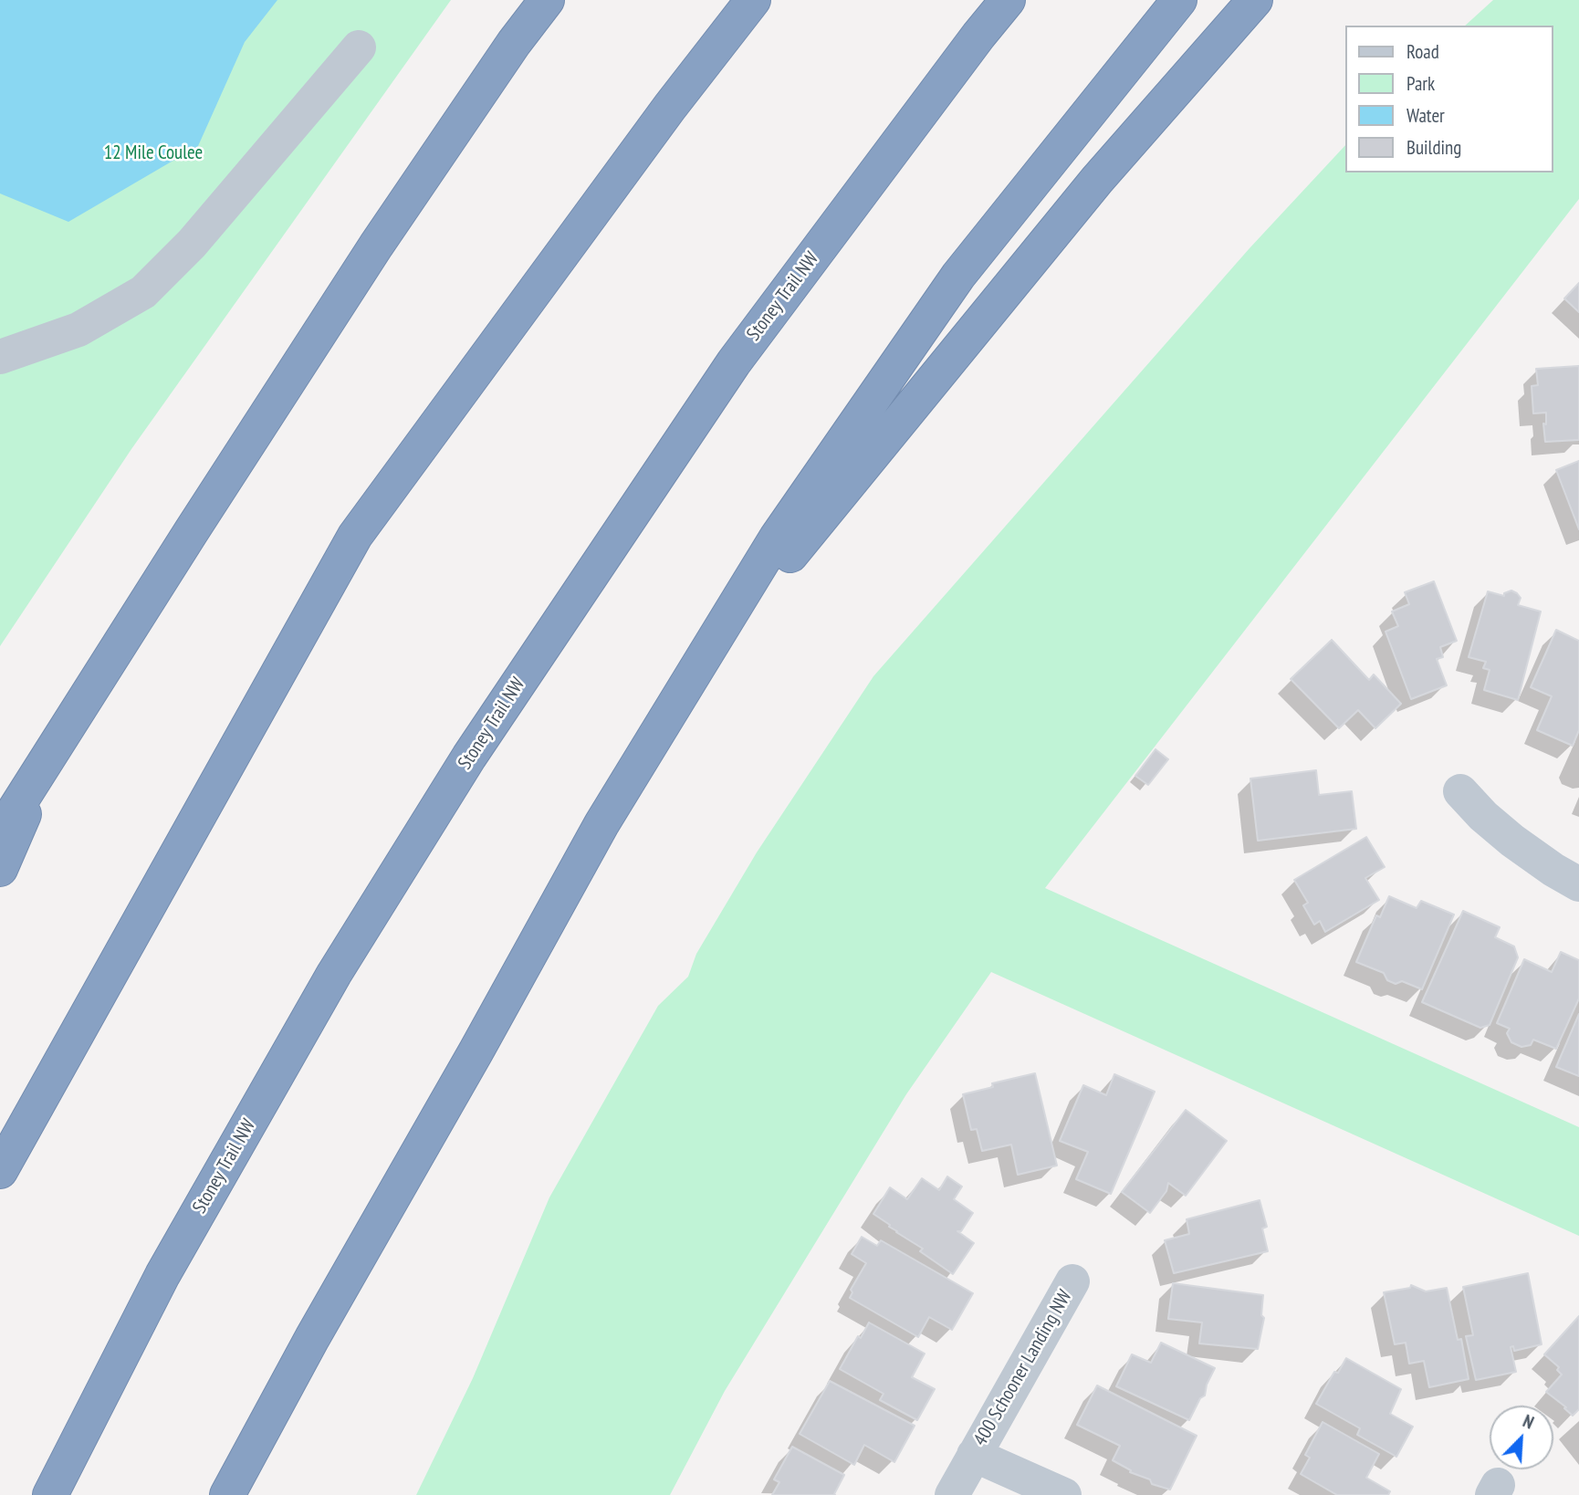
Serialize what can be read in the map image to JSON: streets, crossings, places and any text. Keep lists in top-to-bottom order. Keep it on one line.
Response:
{"streets":{"highway":["Stoney Trail NW"],"street":["400 Schooner Landing NW"]},"parks":["12 Mile Coulee"],"legend":["Road","Park","Water","Building"],"north":"top right"}
